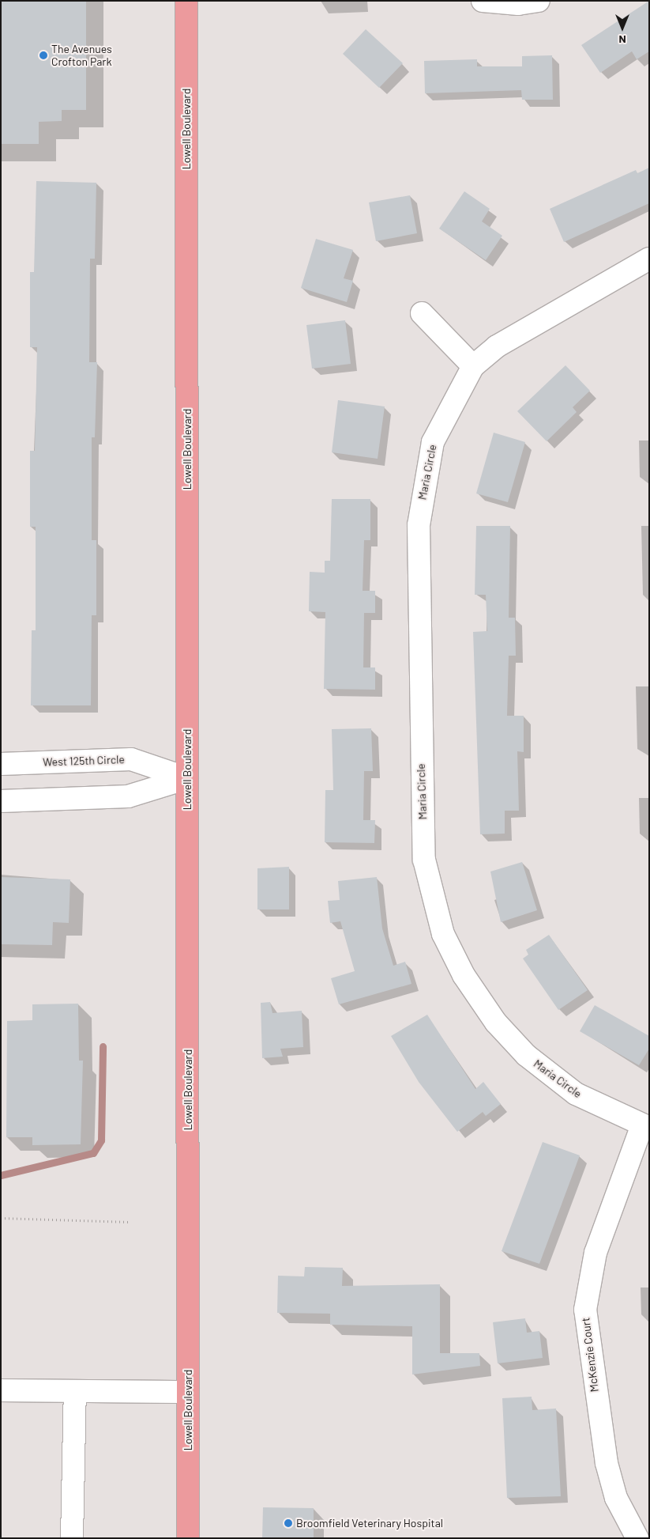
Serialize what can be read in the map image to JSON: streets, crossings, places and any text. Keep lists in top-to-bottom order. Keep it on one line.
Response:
{"streets":{"main road":["Lowell Boulevard"],"street":["Maria Circle","West 125th Circle","McKenzie Court"]},"crossings":[["Lowell Boulevard","West 125th Circle"],["Maria Circle","McKenzie Court"]],"places":["The Avenues Crofton Park","Broomfield Veterinary Hospital"],"north":"bottom"}
